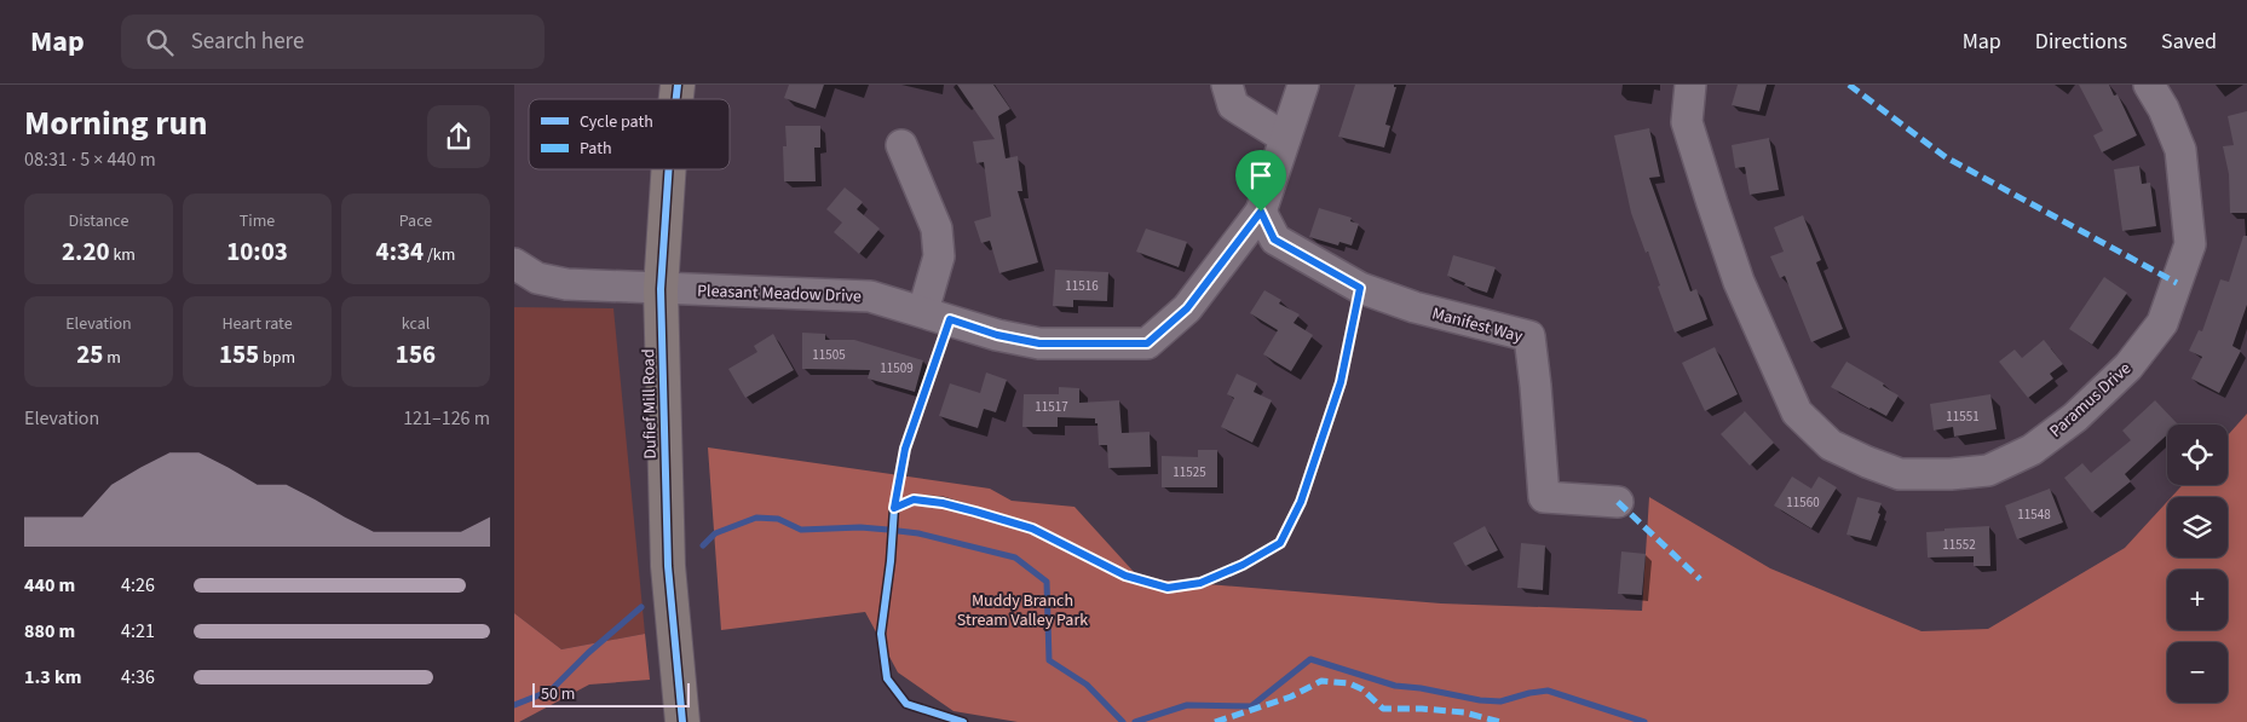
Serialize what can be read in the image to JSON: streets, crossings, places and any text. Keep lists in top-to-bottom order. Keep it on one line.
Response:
{"streets":{"main road":["Dufief Mill Road"],"street":["Pleasant Meadow Drive","Manifest Way","Paramus Drive"]},"crossings":[["Pleasant Meadow Drive","Manifest Way"],["Pleasant Meadow Drive","Dufief Mill Road"]],"parks":["Muddy Branch Stream Valley Park"],"house_numbers":["11516","11505","11509","11517","11551","11525","11560","11548","11552"],"legend":["Cycle path","Path"],"scale_bar":"50 m","page":{"header":"Map","search":"Search here","nav":["Map","Directions","Saved"],"heading":["Morning run","08:31 · 5 × 440 m"],"stats":[["Distance","2.20 km"],["Time","10:03"],["Pace","4:34 /km"],["Elevation","25 m"],["Heart rate","155 bpm"],["kcal","156"]],"chart":["Elevation","121–126 m"],"map_buttons":["+","−"],"list":[{"name":"440 m","note":"4:26"},{"name":"880 m","note":"4:21"},{"name":"1.3 km","note":"4:36"}],"scale":"50 m"}}
